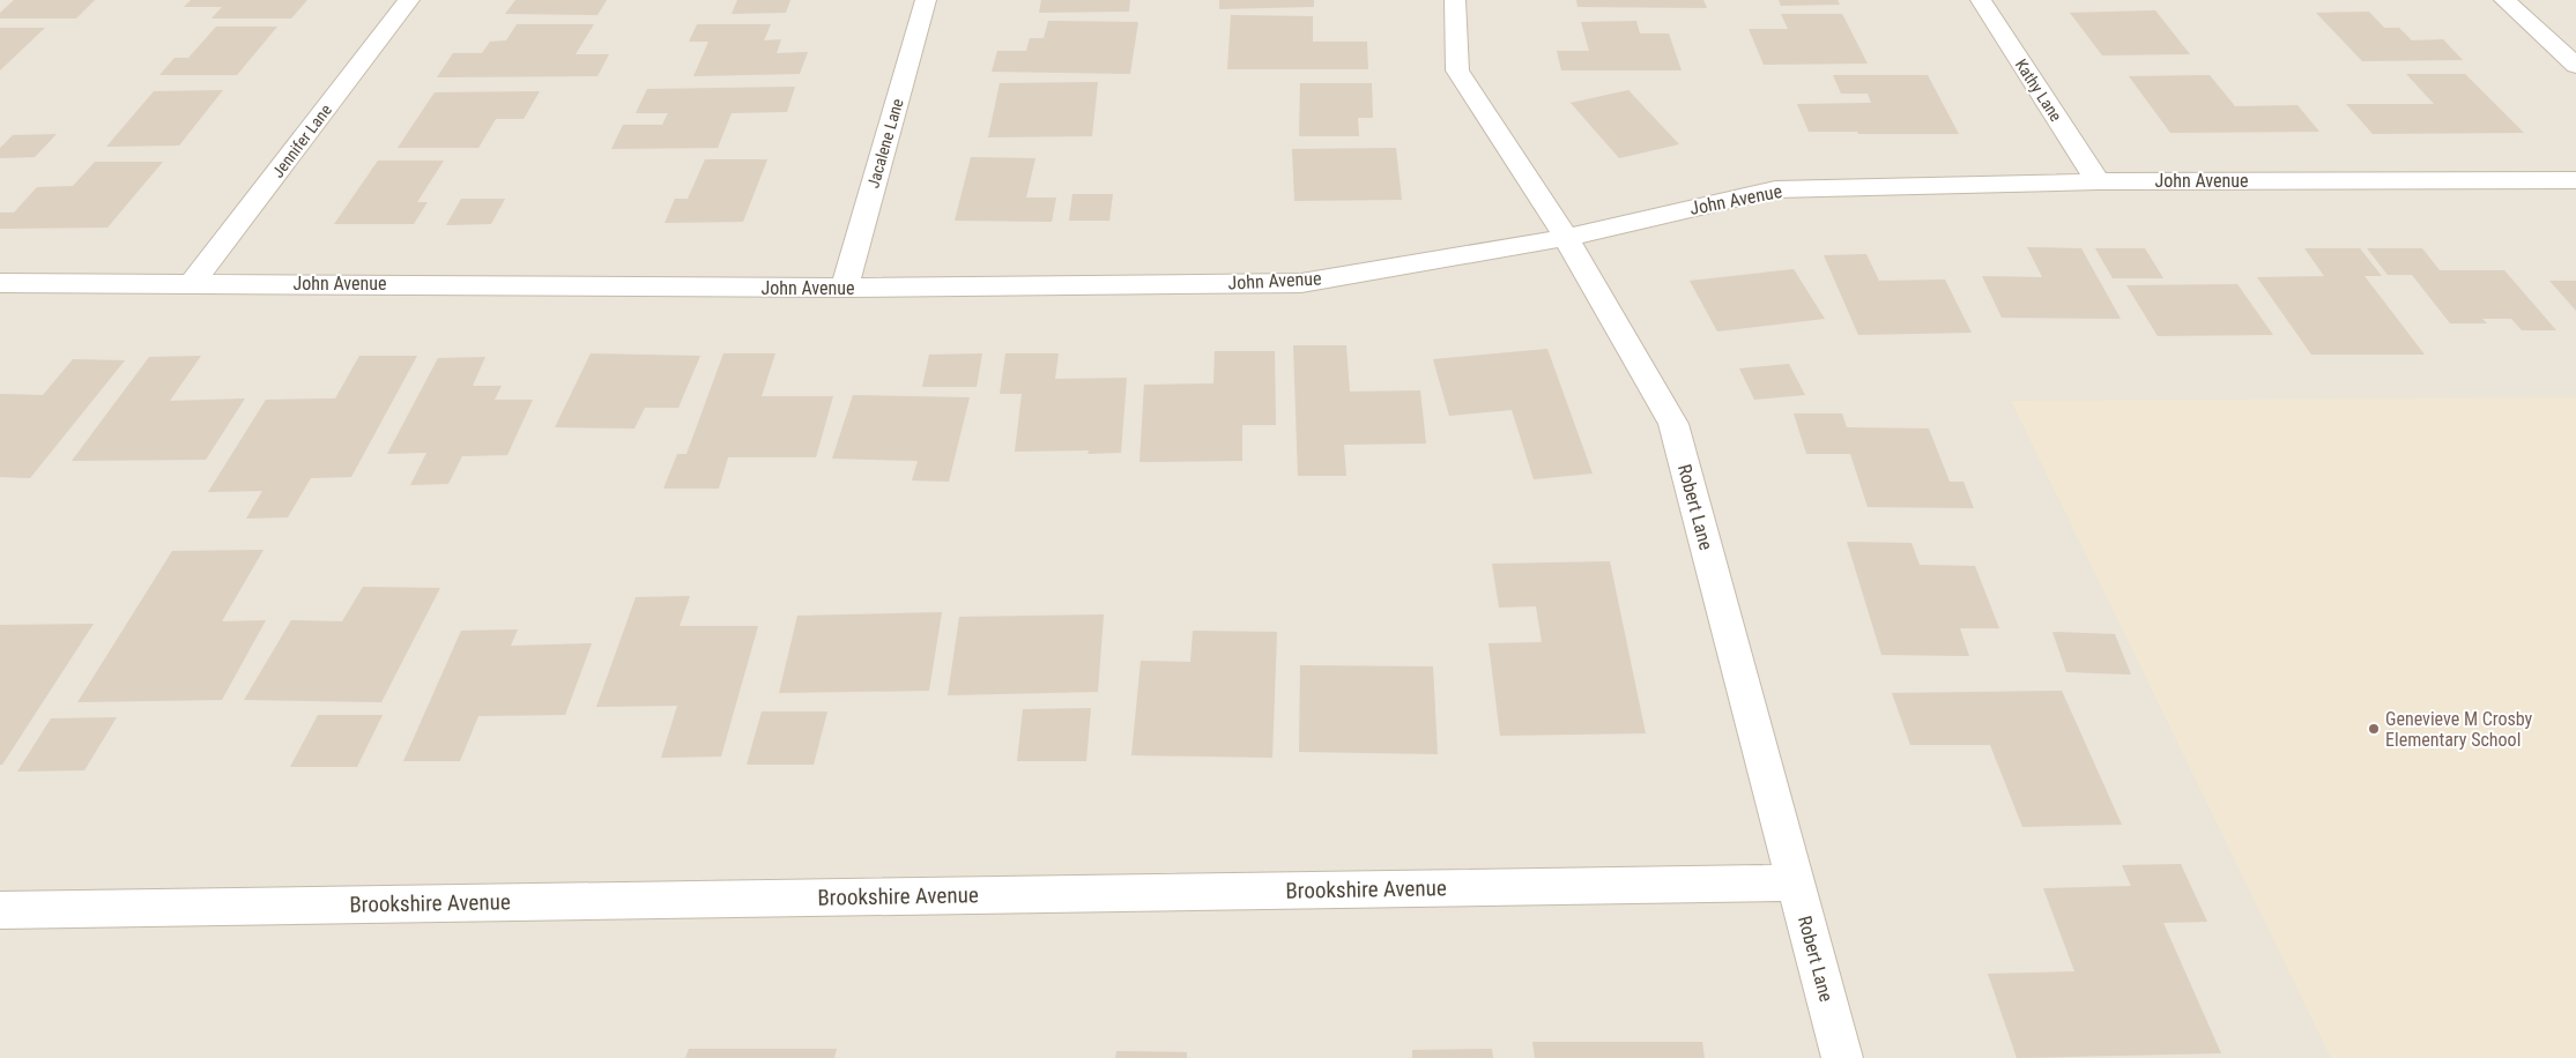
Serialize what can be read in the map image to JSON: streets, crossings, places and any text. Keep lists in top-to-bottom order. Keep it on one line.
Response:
{"streets":{"street":["Kathy Lane","Jennifer Lane","Jacalene Lane","John Avenue","Robert Lane","Brookshire Avenue"]},"crossings":[["Kathy Lane","John Avenue"],["Jennifer Lane","John Avenue"],["Jacalene Lane","John Avenue"],["John Avenue","Robert Lane"],["Robert Lane","Brookshire Avenue"]],"places":["Genevieve M Crosby Elementary School"]}
